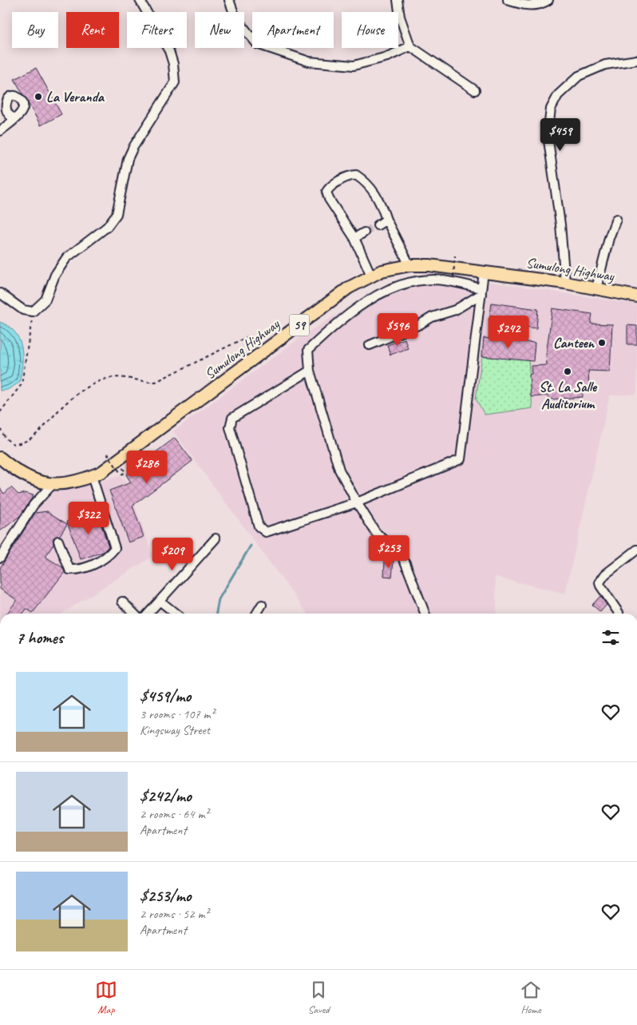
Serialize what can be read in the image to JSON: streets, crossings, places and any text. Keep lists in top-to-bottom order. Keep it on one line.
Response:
{"streets":{"main road":["Sumulong Highway","59"]},"places":["La Veranda","Canteen","St. La Salle Auditorium"],"page":{"chip":["Buy","Rent","Filters","New","Apartment","House"],"price":["$459","$596","$242","$286","$322","$253","$209"],"heading":"7 homes","list":[{"name":"$459/mo","note":"3 rooms · 107 m² · Kingsway Street"},{"name":"$242/mo","note":"2 rooms · 64 m² · Apartment"},{"name":"$253/mo","note":"2 rooms · 52 m² · Apartment"}],"tabs":["Map","Saved","Home"]}}
